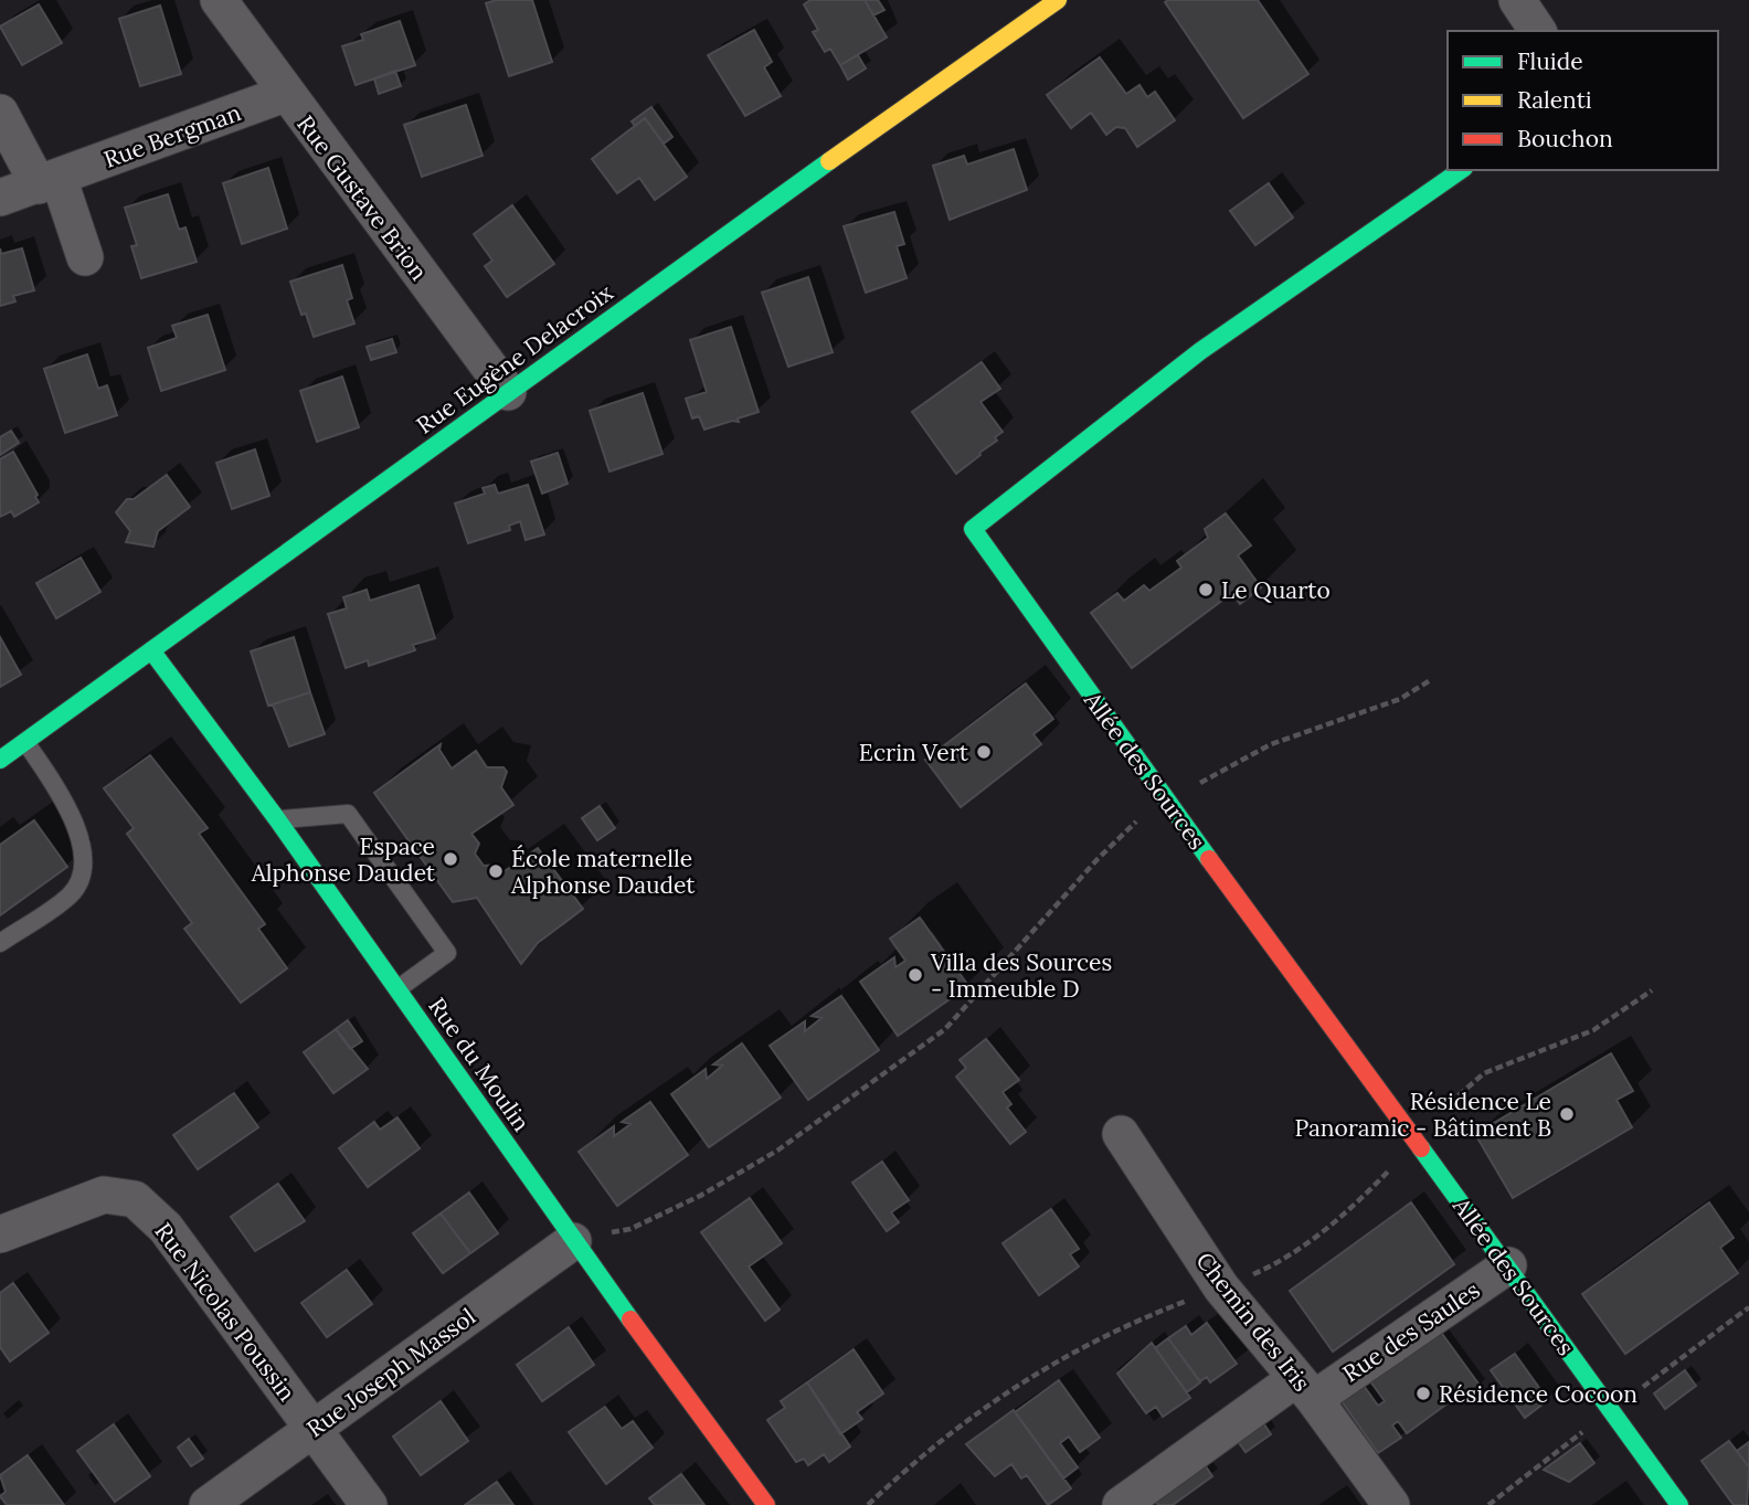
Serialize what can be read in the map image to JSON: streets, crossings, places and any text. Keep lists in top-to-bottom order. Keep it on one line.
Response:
{"streets":{"street":["Rue Bergman","Rue Gustave Brion","Rue Eugène Delacroix","Allée des Sources","Rue du Moulin","Rue Nicolas Poussin","Chemin des Iris","Rue des Saules","Rue Joseph Massol"]},"crossings":[["Rue Bergman","Rue Gustave Brion"],["Rue Gustave Brion","Rue Eugène Delacroix"],["Rue Eugène Delacroix","Rue du Moulin"],["Allée des Sources","Rue des Saules"],["Rue du Moulin","Rue Joseph Massol"],["Rue Nicolas Poussin","Rue Joseph Massol"],["Chemin des Iris","Rue des Saules"]],"places":["Le Quarto","Ecrin Vert","Espace Alphonse Daudet","École maternelle Alphonse Daudet","Villa des Sources - Immeuble D","Résidence Le Panoramic - Bâtiment B","Résidence Cocoon"],"legend":["Fluide","Ralenti","Bouchon"]}
